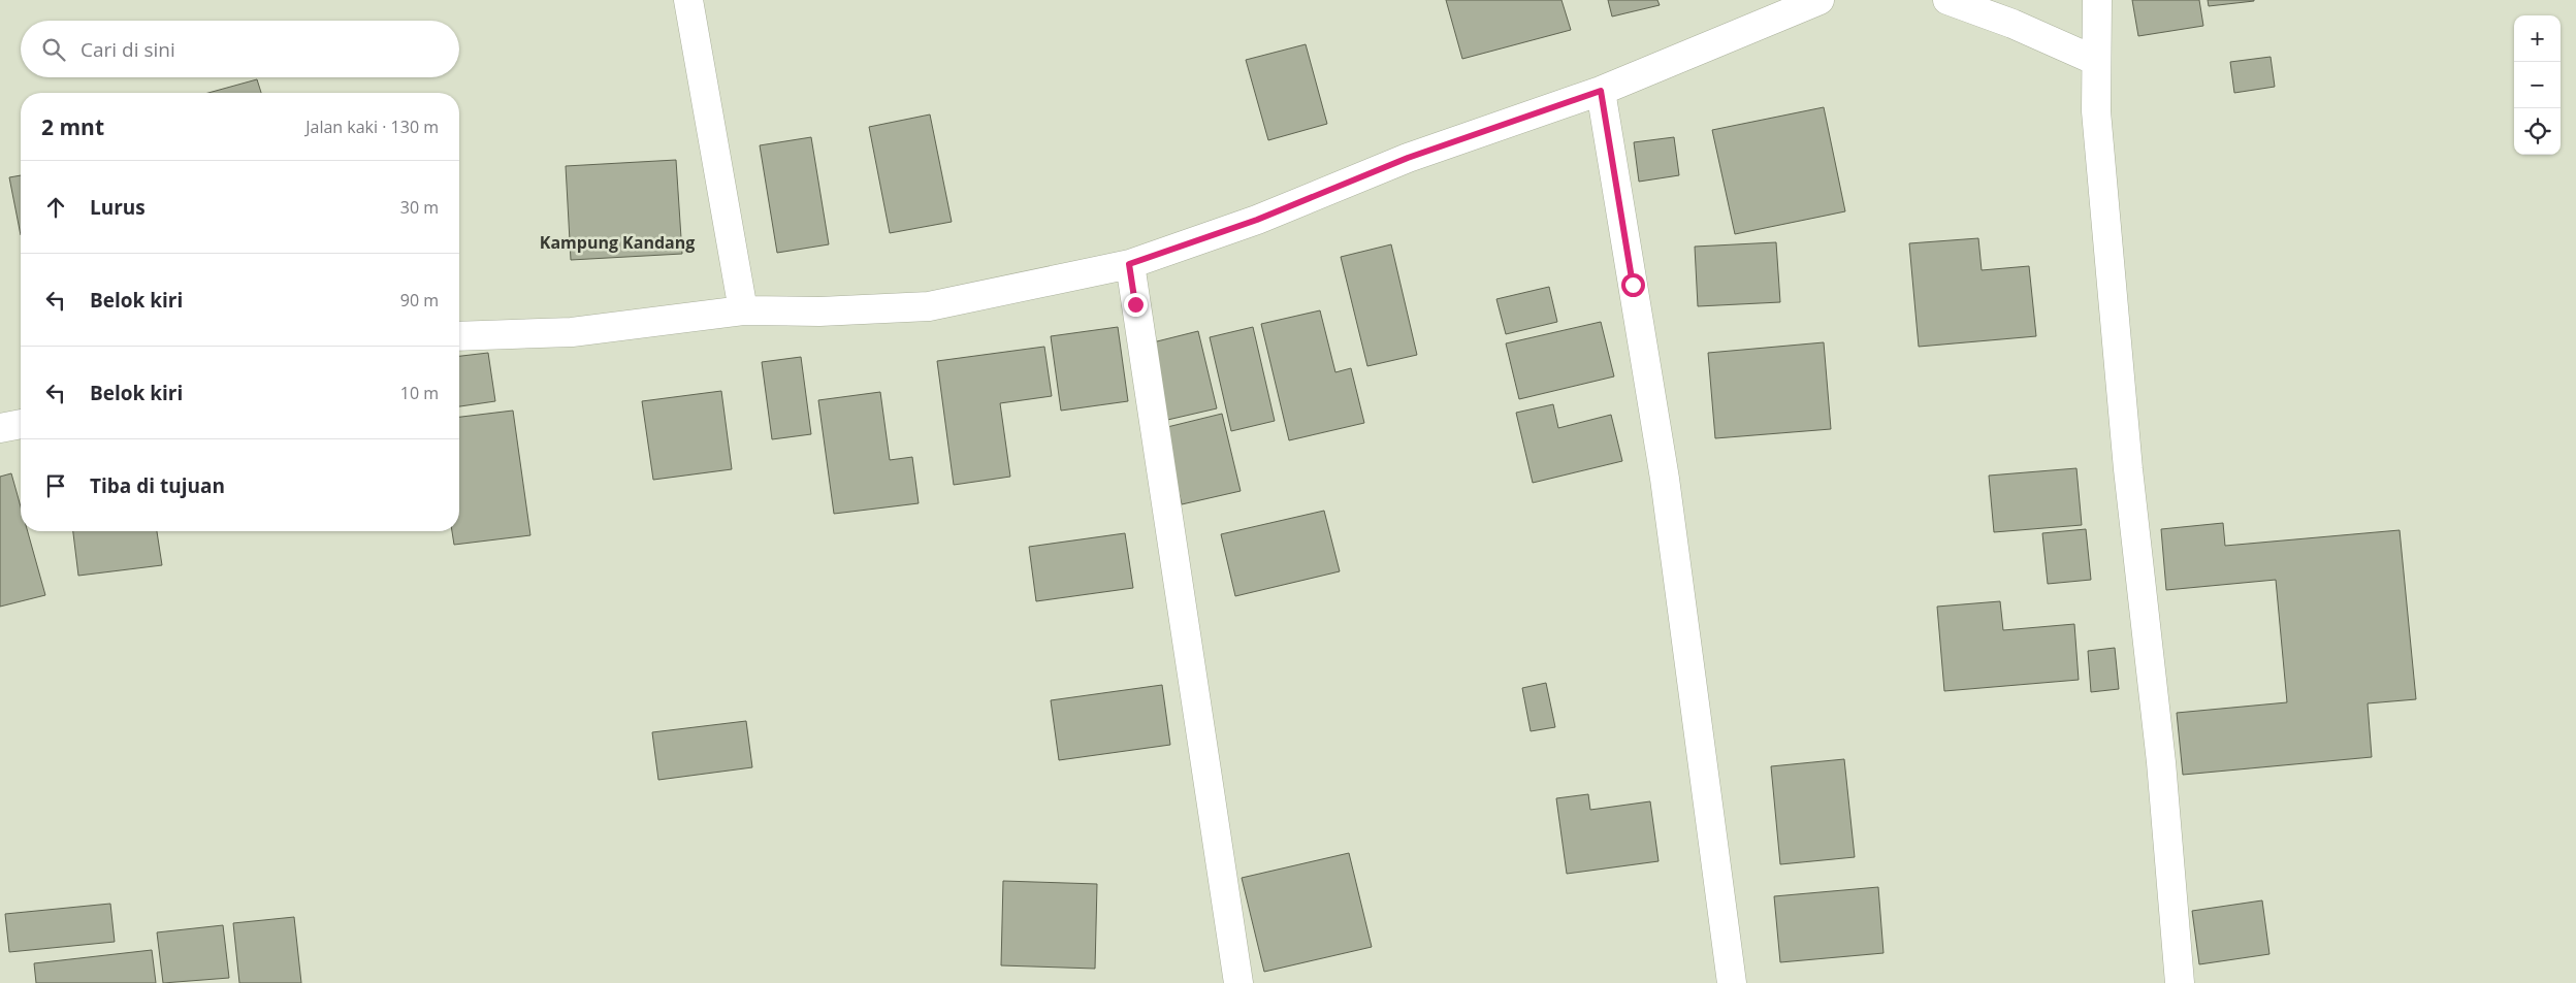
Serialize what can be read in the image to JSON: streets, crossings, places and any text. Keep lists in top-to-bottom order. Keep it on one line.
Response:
{"districts":["Kampung Kandang"],"page":{"map_buttons":["+","−"],"search":"Cari di sini","heading":["2 mnt","Jalan kaki · 130 m"],"list":[["Lurus","30 m"],["Belok kiri","90 m"],["Belok kiri","10 m"],"Tiba di tujuan"]}}
